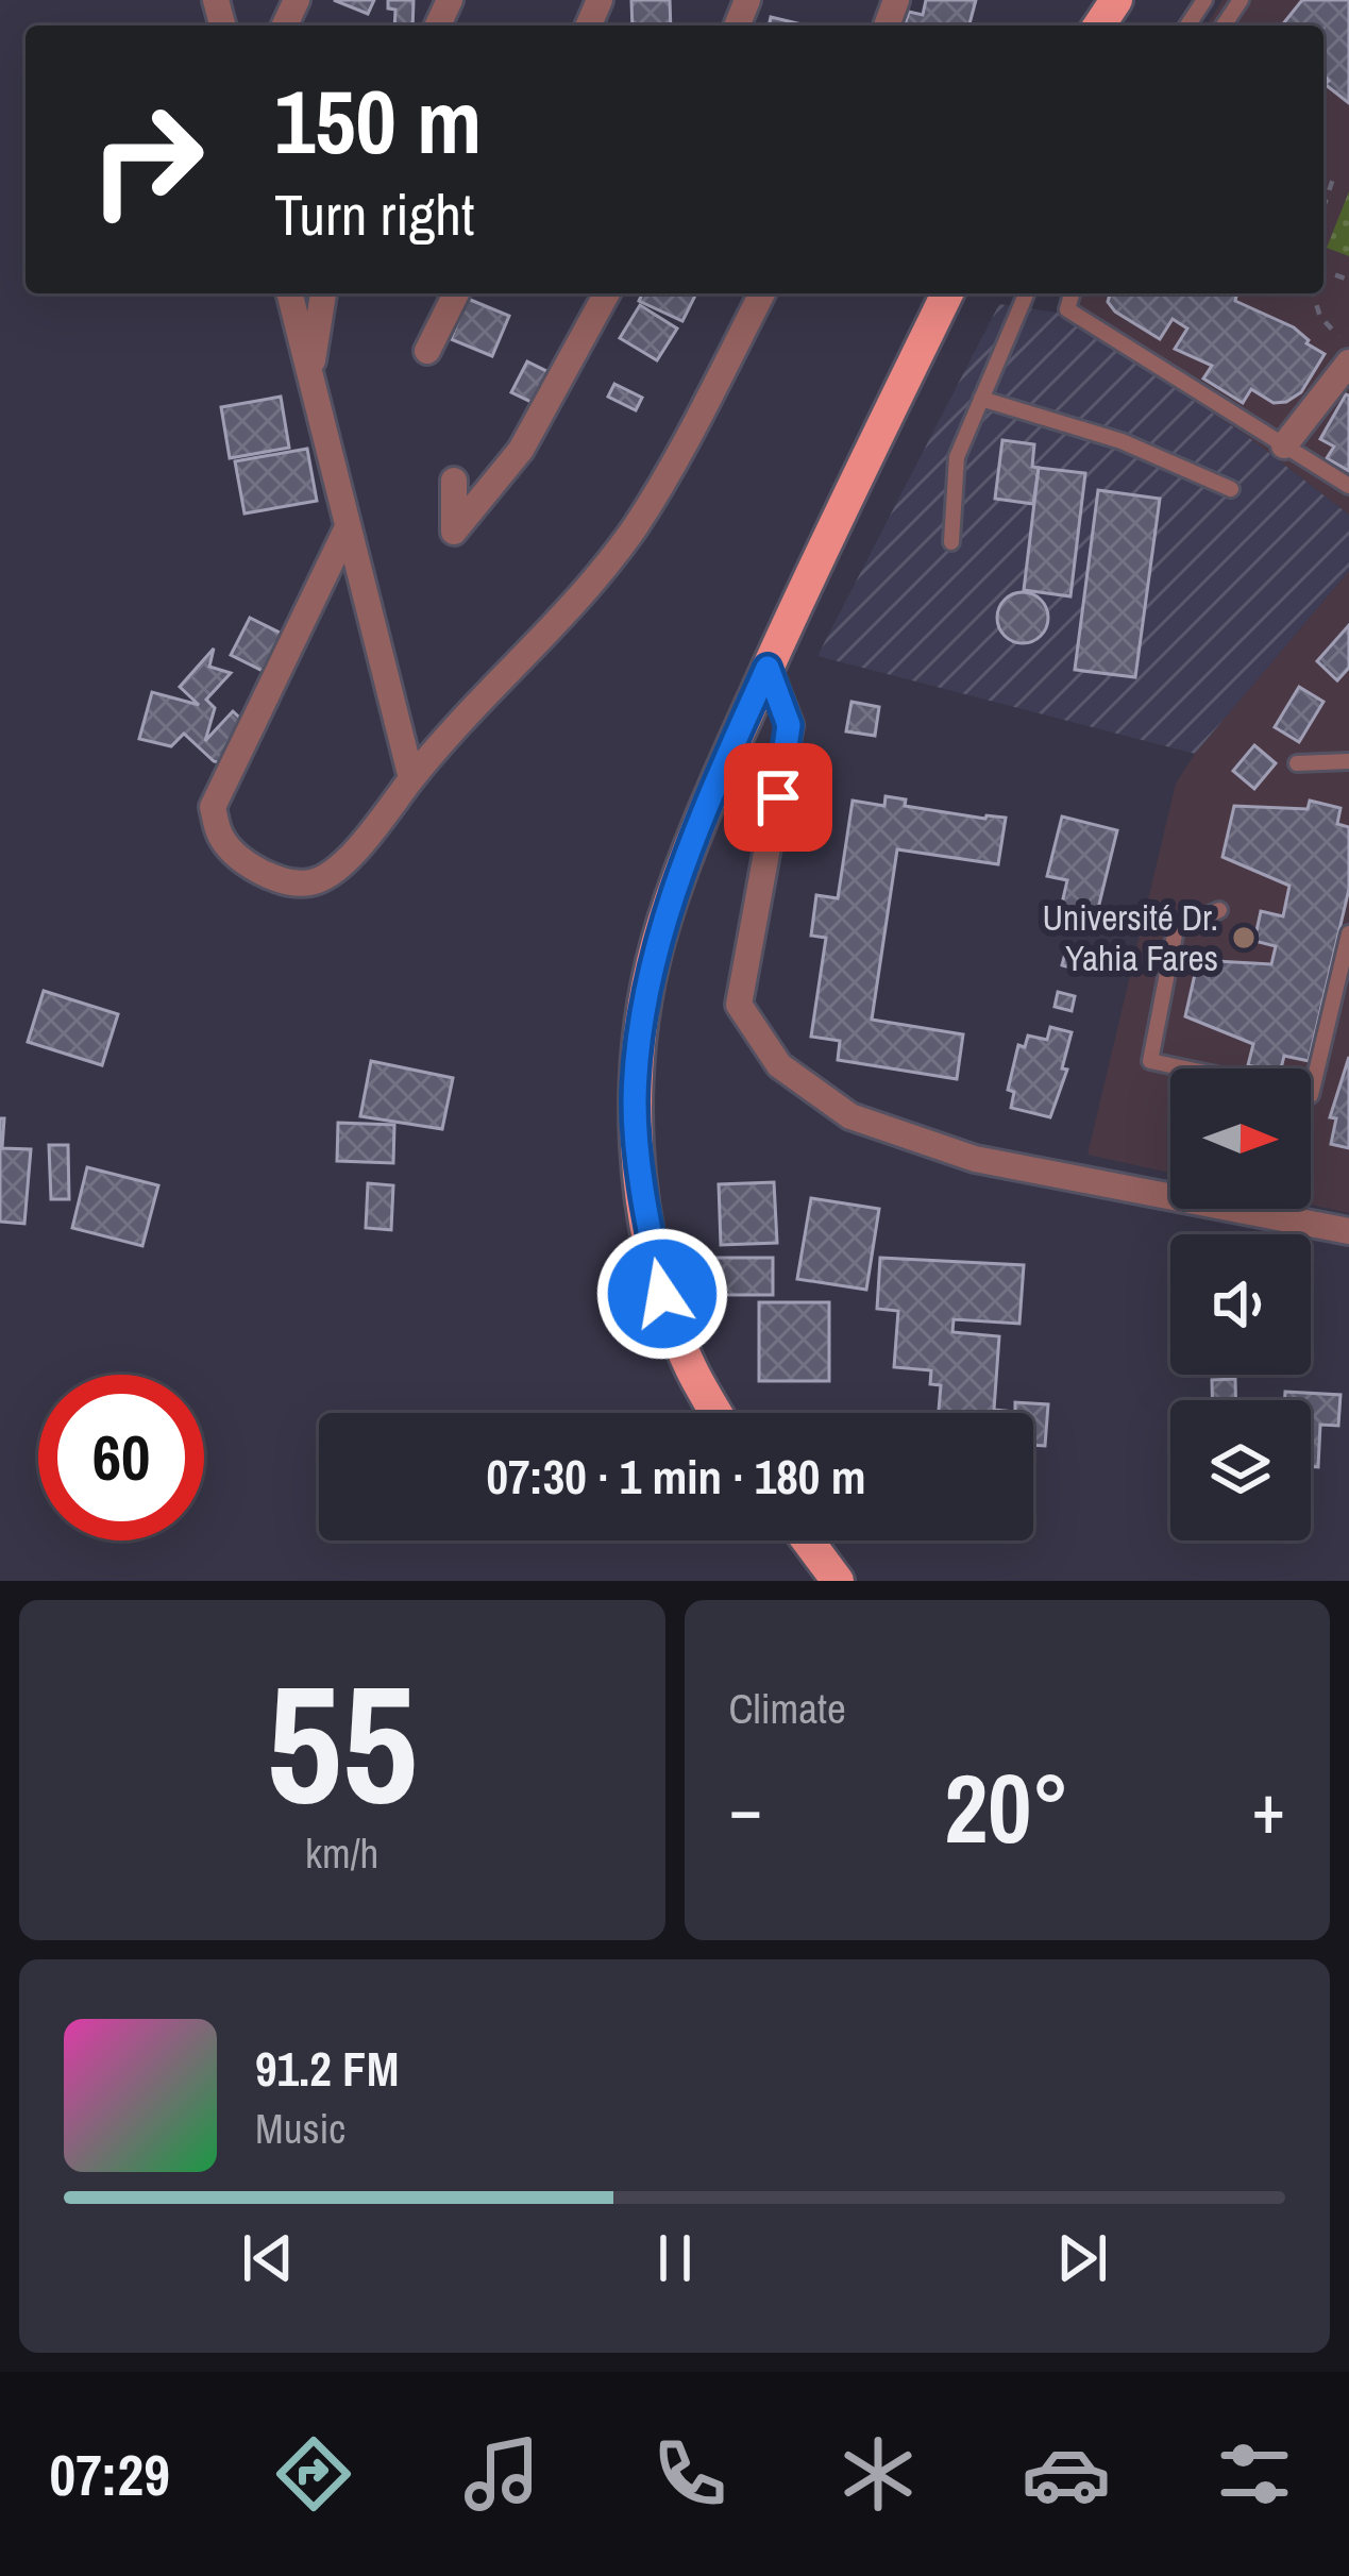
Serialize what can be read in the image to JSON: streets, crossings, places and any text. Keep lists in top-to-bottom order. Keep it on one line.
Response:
{"places":["Université Dr. Yahia Fares"],"north":"right","page":{"turn":["150 m","Turn right"],"limit":"60","trip":"07:30 · 1 min · 180 m","tile":[["55","km/h"],"Climate"],"heat":["−","20°","+"],"song":["91.2 FM","Music"],"tabs":"07:29"}}
